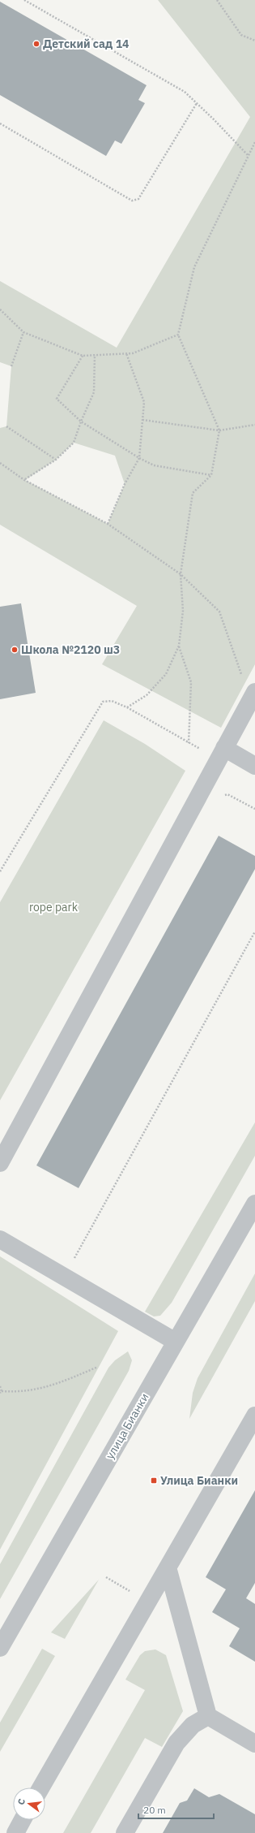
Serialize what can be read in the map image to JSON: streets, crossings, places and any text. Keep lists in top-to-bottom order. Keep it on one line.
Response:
{"streets":{"street":["улица Бианки"]},"parks":["rope park"],"places":{"other":["Детский сад 14","Школа №2120 ш3"],"transit":["Улица Бианки"]},"scale_bar":"20 m","north":"left"}
